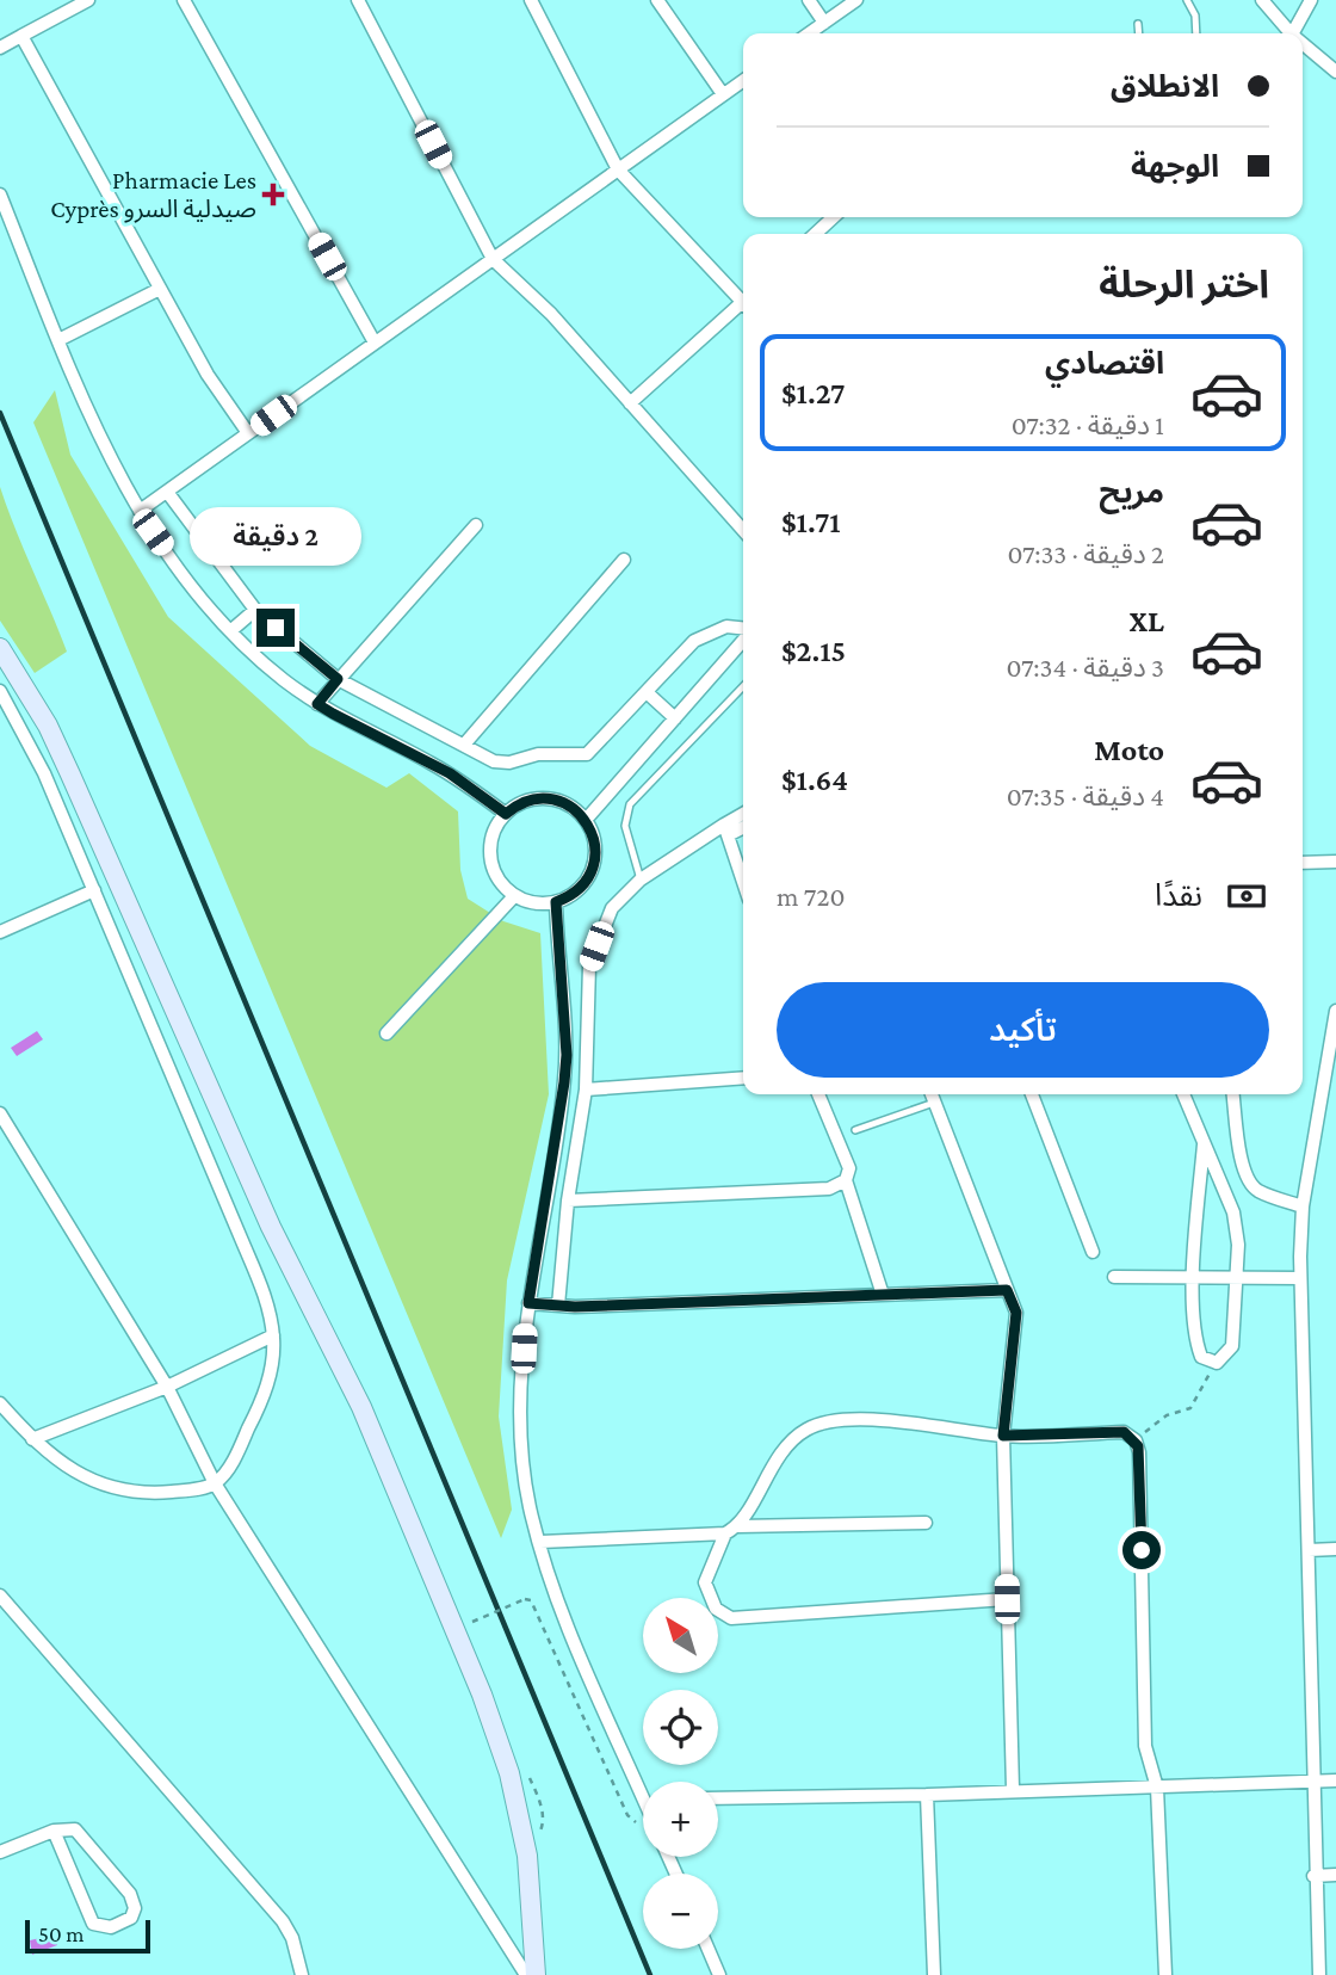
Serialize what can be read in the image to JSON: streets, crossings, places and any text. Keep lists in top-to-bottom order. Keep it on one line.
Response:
{"places":{"health":["Pharmacie Les Cyprès صيدلية السرو"]},"scale_bar":"50 m","north":"top left","page":{"banner":["الانطلاق","الوجهة"],"heading":"اختر الرحلة","list":[{"name":"اقتصادي","note":"1 دقيقة · 07:32","value":"$1.27"},{"name":"مريح","note":"2 دقيقة · 07:33","value":"$1.71"},{"name":"XL","note":"3 دقيقة · 07:34","value":"$2.15"},{"name":"Moto","note":"4 دقيقة · 07:35","value":"$1.64"}],"bubble":"2 دقيقة","pay":["نقدًا","720 m"],"buttons":"تأكيد","map_buttons":["+","−"],"scale":"50 m"}}
